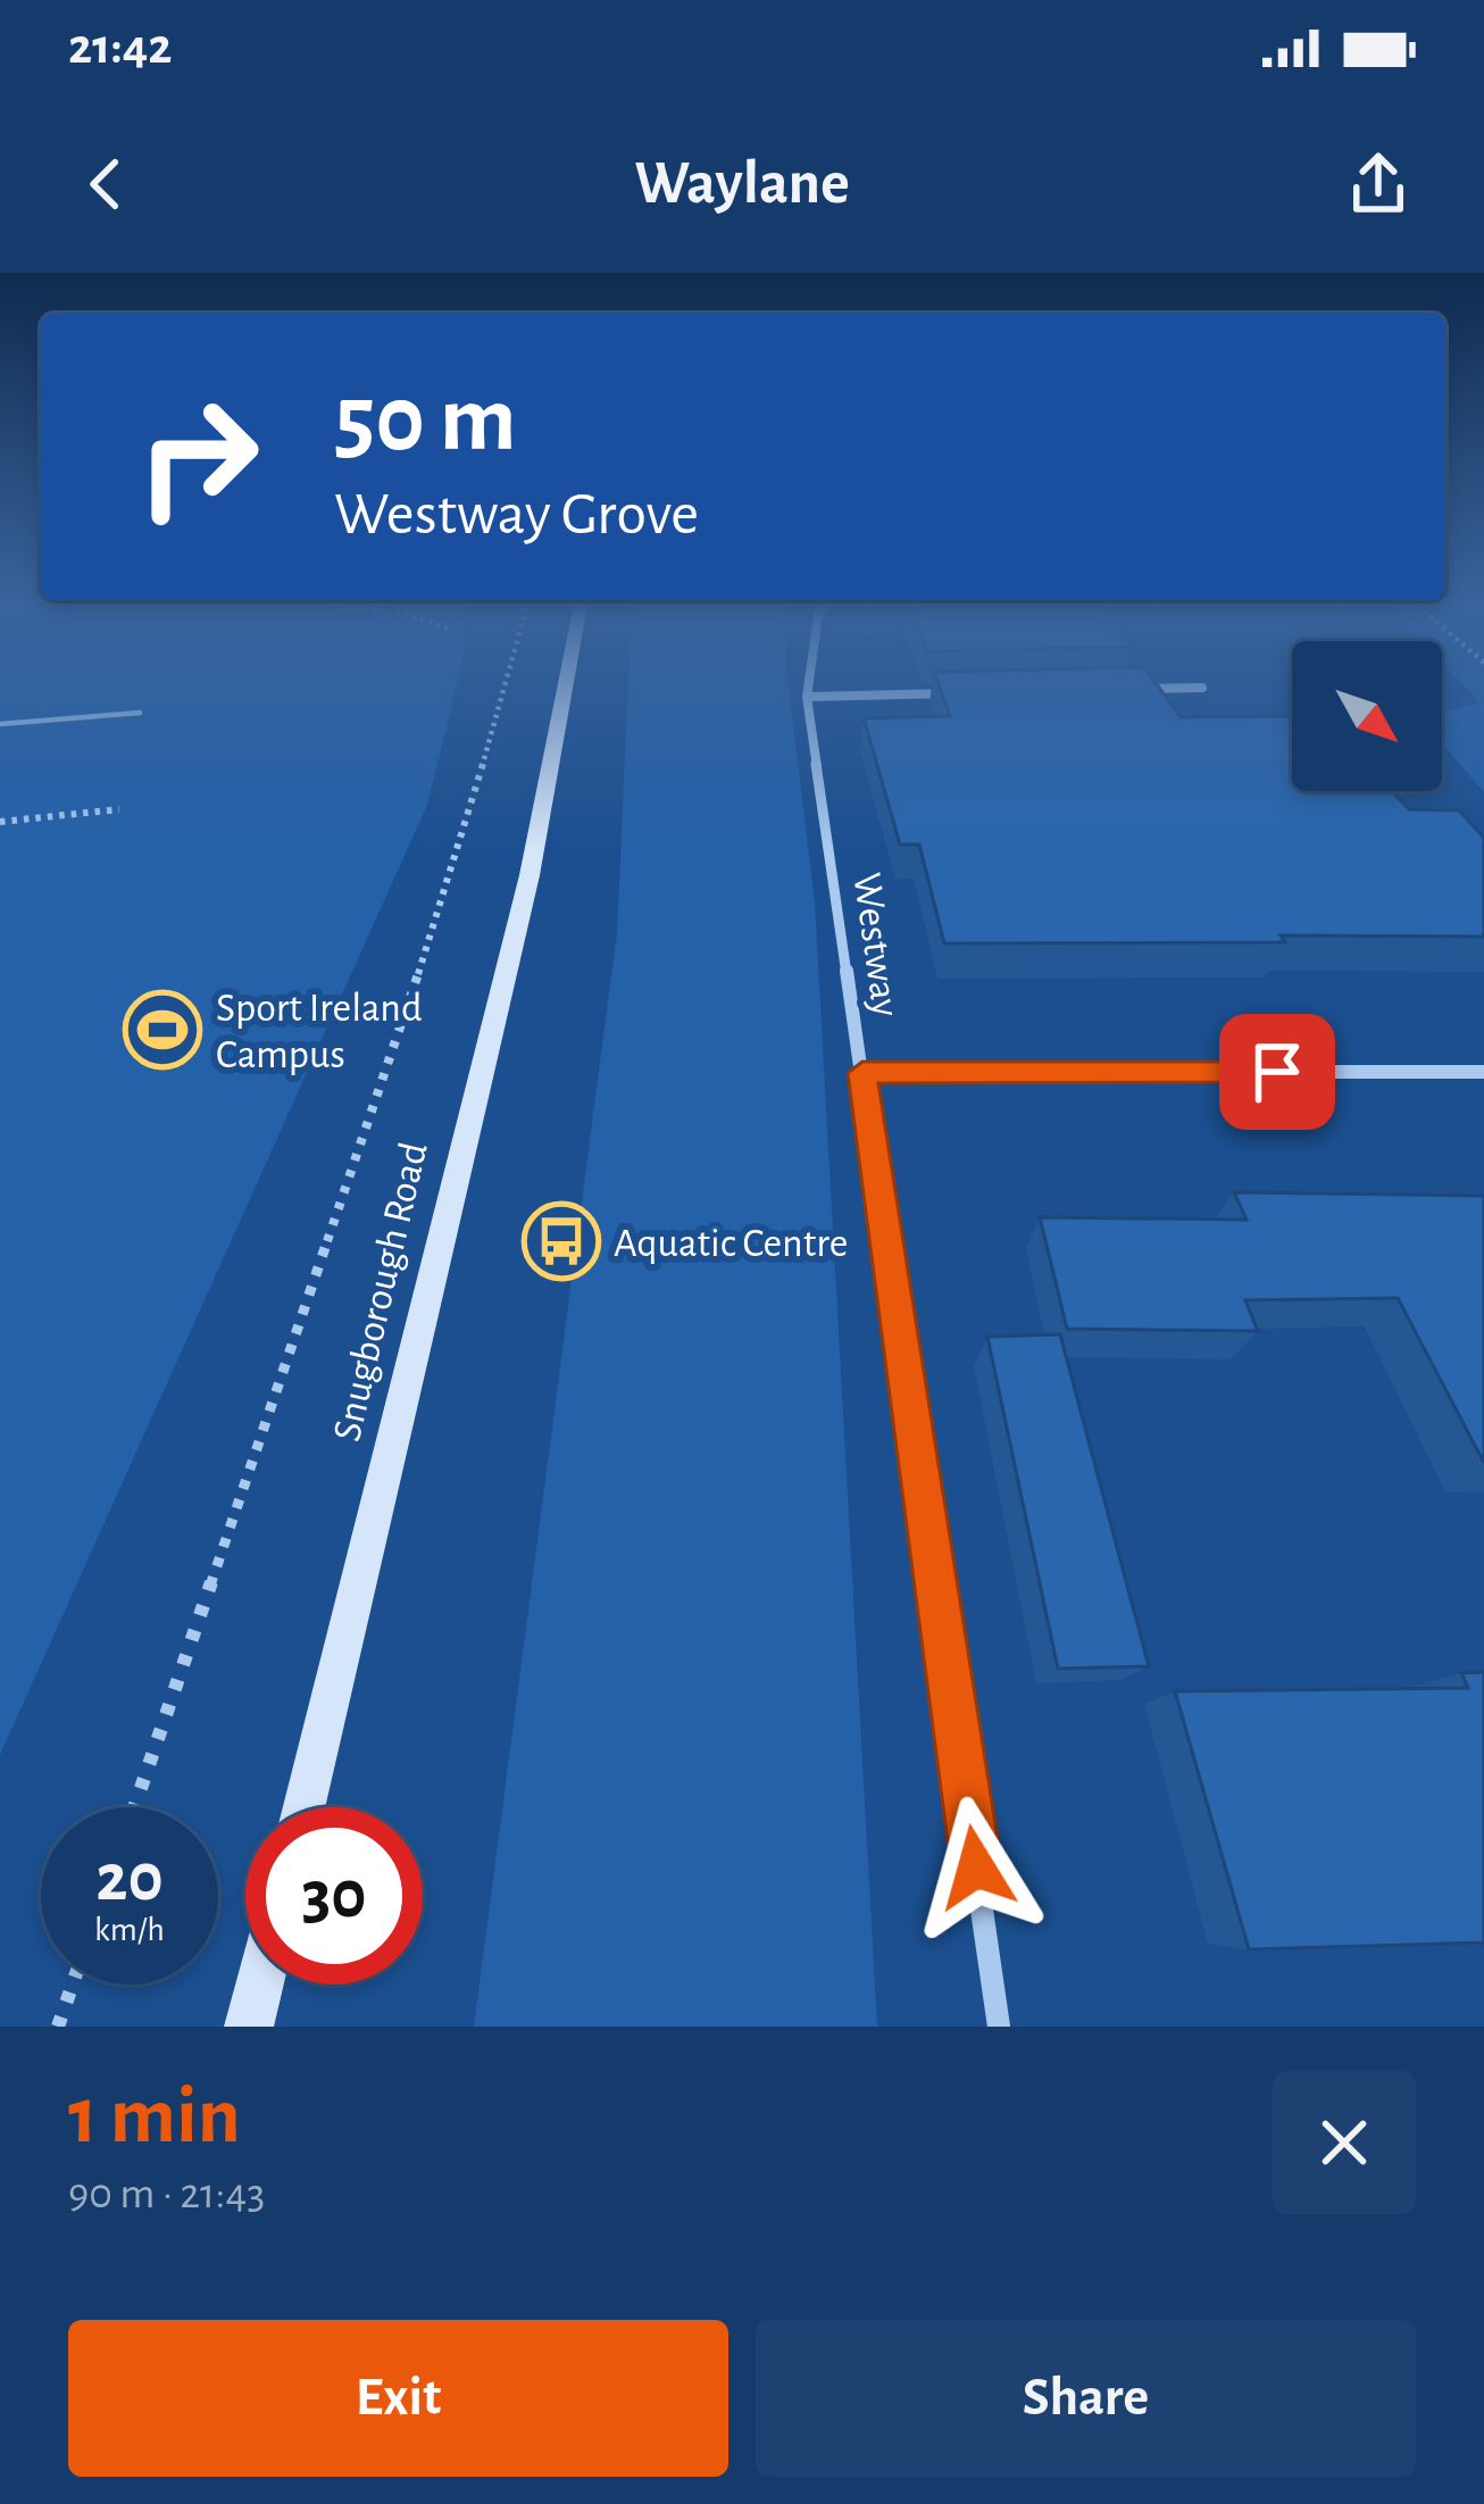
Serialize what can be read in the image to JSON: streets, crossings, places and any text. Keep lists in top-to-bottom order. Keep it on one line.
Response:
{"streets":{"main road":["Snugborough Road"],"street":["Westway"]},"places":{"sports":["Sport Ireland Campus"],"bus stop":["Aquatic Centre"]},"north":"bottom right","page":{"status":"21:42","header":"Waylane","turn":["50 m","Westway Grove"],"speed":"20 km/h","limit":"30","heading":["1 min","90 m · 21:43"],"buttons":["Exit","Share"]}}
